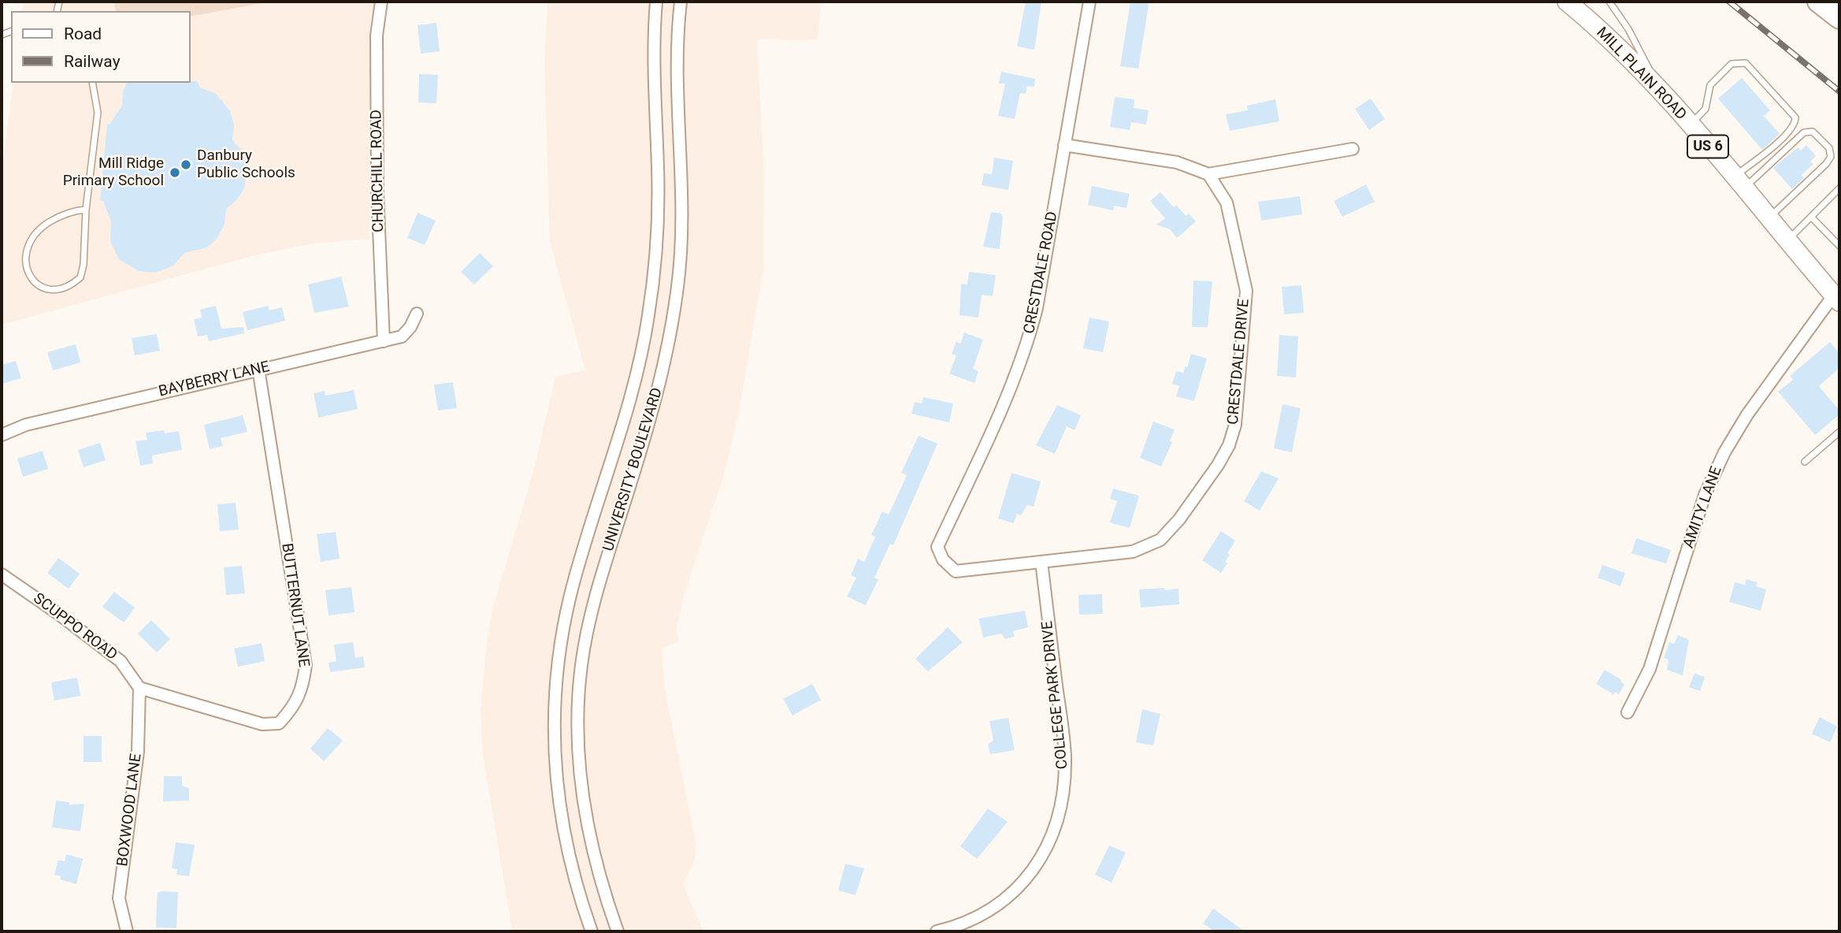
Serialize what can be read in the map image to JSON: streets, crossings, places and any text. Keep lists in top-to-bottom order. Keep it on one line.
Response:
{"streets":{"main road":["MILL PLAIN ROAD","US 6"],"street":["CHURCHILL ROAD","CRESTDALE ROAD","CRESTDALE DRIVE","BAYBERRY LANE","UNIVERSITY BOULEVARD","AMITY LANE","BUTTERNUT LANE","SCUPPO ROAD","COLLEGE PARK DRIVE","BOXWOOD LANE"]},"crossings":[["MILL PLAIN ROAD","AMITY LANE"],["CHURCHILL ROAD","BAYBERRY LANE"],["CRESTDALE ROAD","CRESTDALE DRIVE"],["CRESTDALE DRIVE","COLLEGE PARK DRIVE"],["BAYBERRY LANE","BUTTERNUT LANE"],["BUTTERNUT LANE","SCUPPO ROAD"],["BUTTERNUT LANE","BOXWOOD LANE"],["SCUPPO ROAD","BOXWOOD LANE"]],"places":["Danbury Public Schools","Mill Ridge Primary School"],"legend":["Road","Railway"]}
